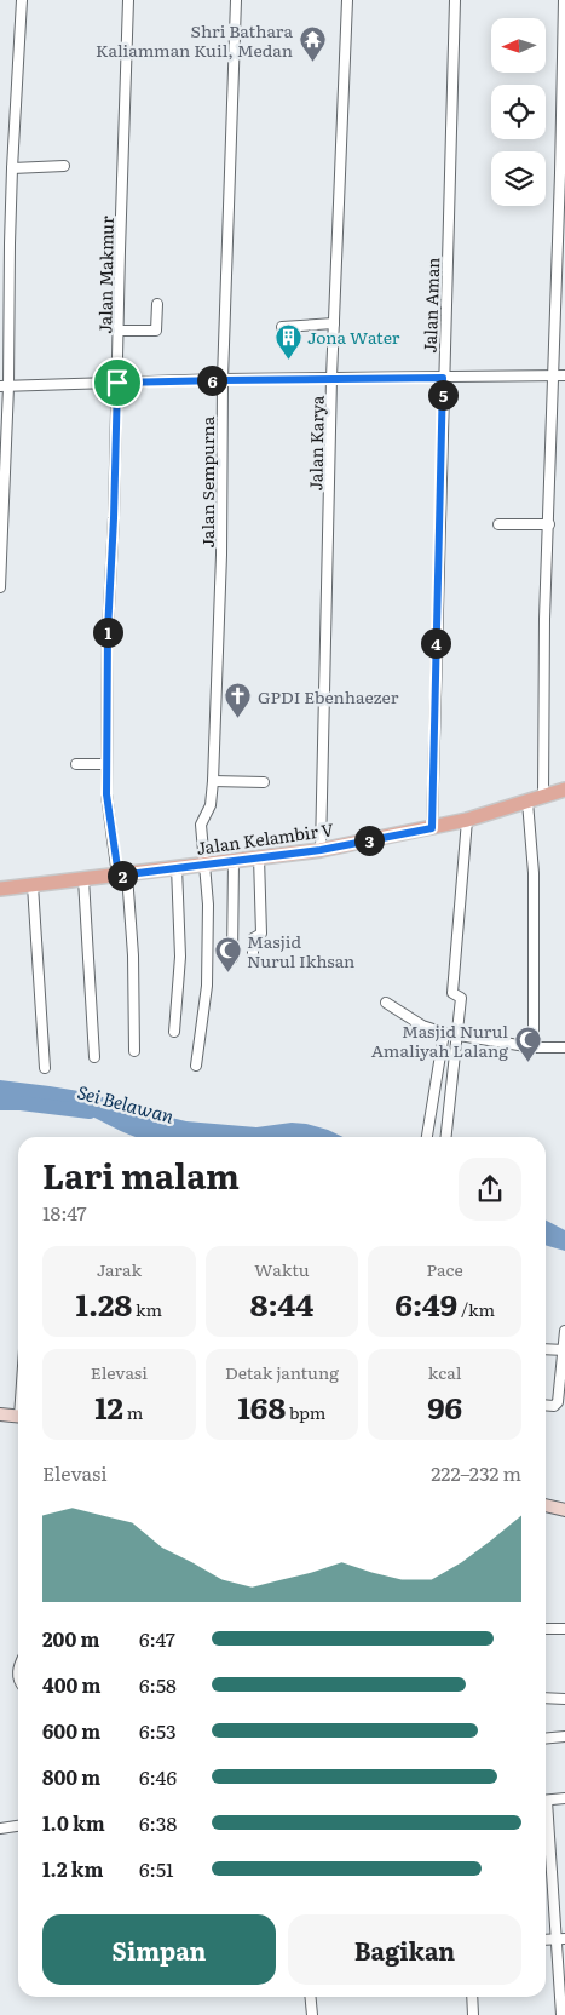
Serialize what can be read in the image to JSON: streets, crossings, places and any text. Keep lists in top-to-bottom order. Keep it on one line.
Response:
{"streets":{"main road":["Jalan Kelambir V"],"street":["Jalan Makmur","Jalan Aman","Jalan Karya","Jalan Sempurna"]},"crossings":[["Jalan Makmur","Jalan Kelambir V"],["Jalan Aman","Jalan Kelambir V"],["Jalan Karya","Jalan Kelambir V"],["Jalan Sempurna","Jalan Kelambir V"]],"water":["Sei Belawan"],"places":{"temple":["Shri Bathara Kaliamman Kuil, Medan"],"building":["Jona Water"],"church":["GPDI Ebenhaezer"],"mosque":["Masjid Nurul Ikhsan","Masjid Nurul Amaliyah Lalang"]},"north":"left","page":{"pins":["6","5","1","4","3","2"],"heading":["Lari malam","18:47"],"stats":[["Jarak","1.28 km"],["Waktu","8:44"],["Pace","6:49 /km"],["Elevasi","12 m"],["Detak jantung","168 bpm"],["kcal","96"]],"chart":["Elevasi","222–232 m"],"list":[{"name":"200 m","note":"6:47"},{"name":"400 m","note":"6:58"},{"name":"600 m","note":"6:53"},{"name":"800 m","note":"6:46"},{"name":"1.0 km","note":"6:38"},{"name":"1.2 km","note":"6:51"}],"buttons":["Simpan","Bagikan"]}}
